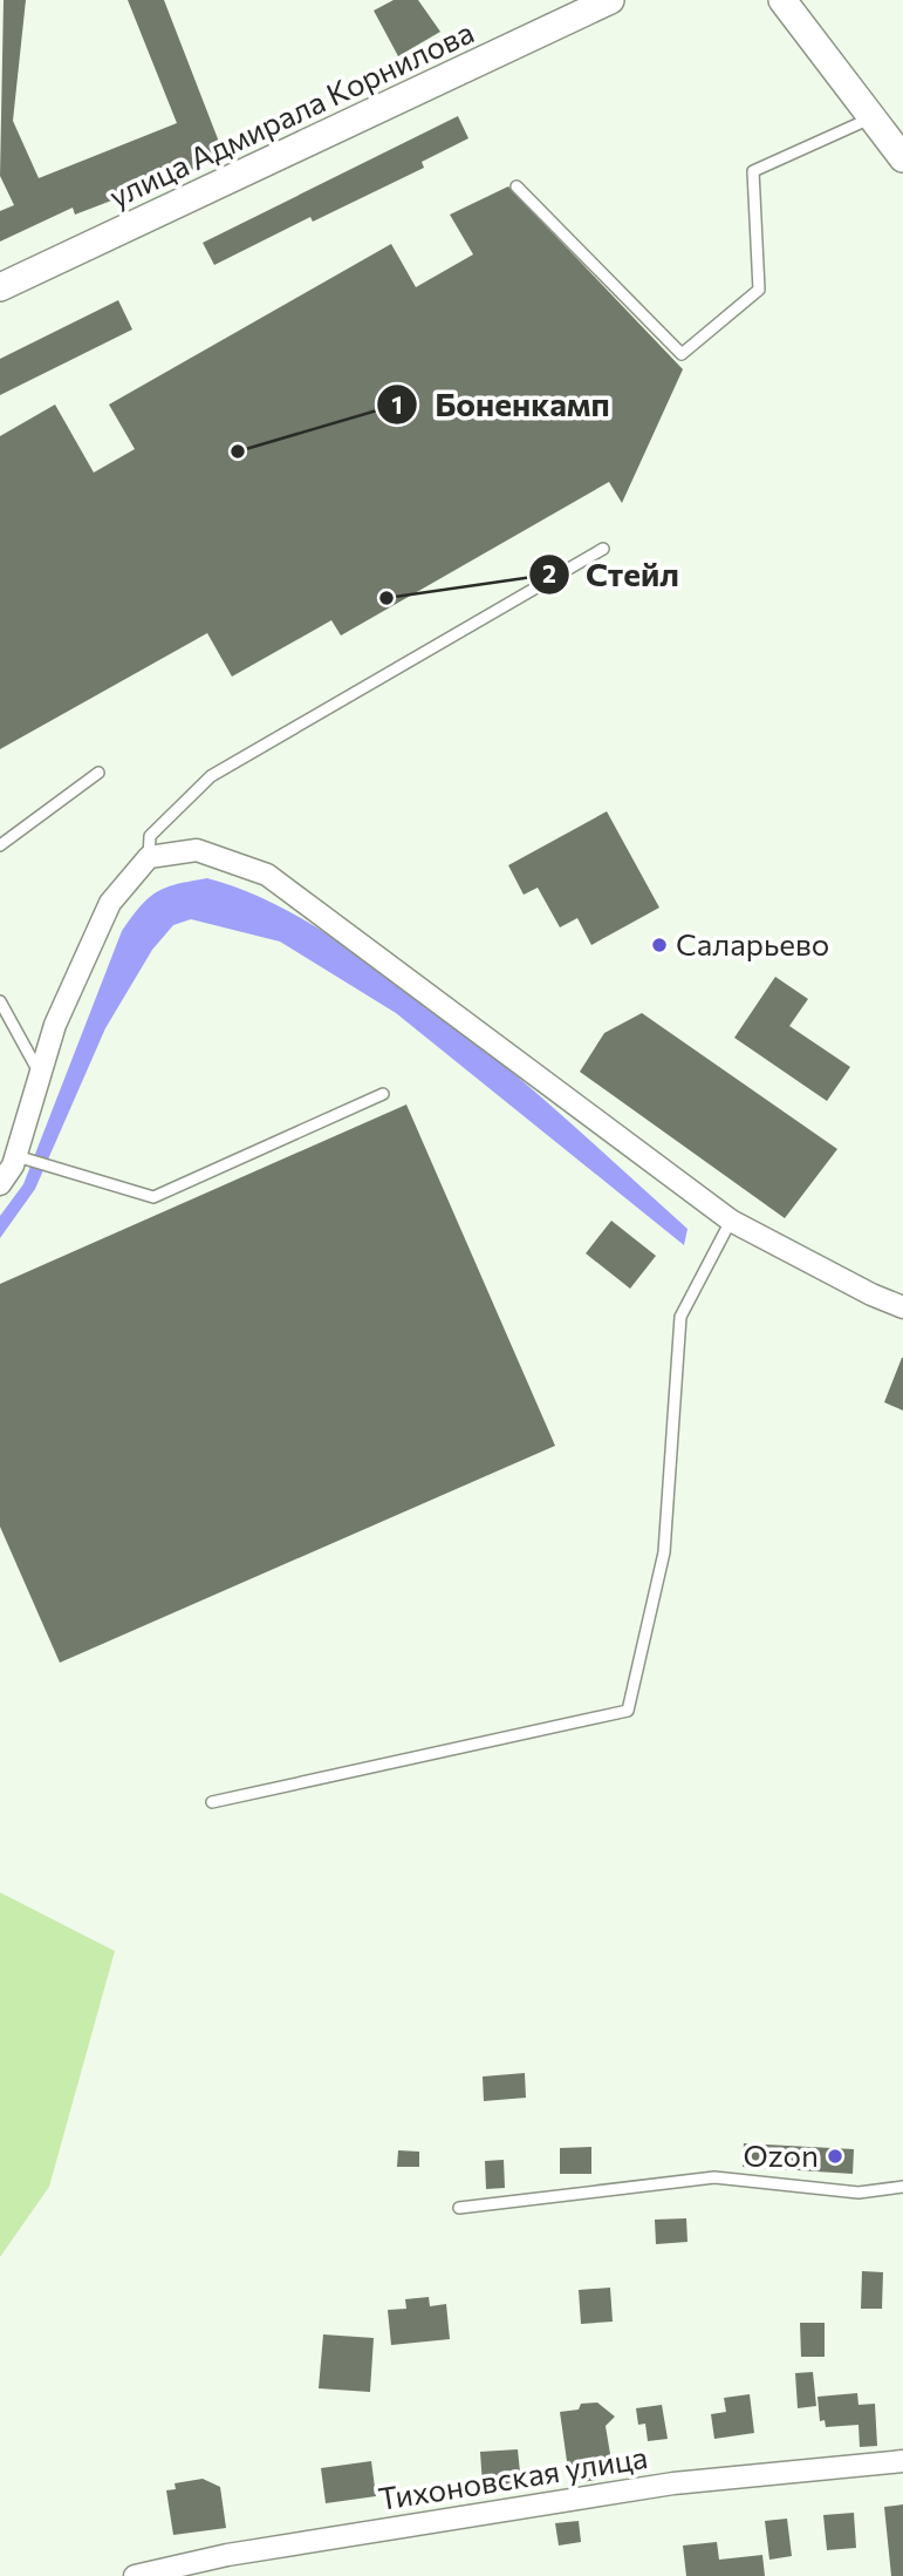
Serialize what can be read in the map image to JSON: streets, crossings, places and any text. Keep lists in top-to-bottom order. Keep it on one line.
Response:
{"streets":{"main road":["улица Адмирала Корнилова"],"street":["Тихоновская улица"]},"places":["Боненкамп","Стейл","Саларьево","Ozon"]}
